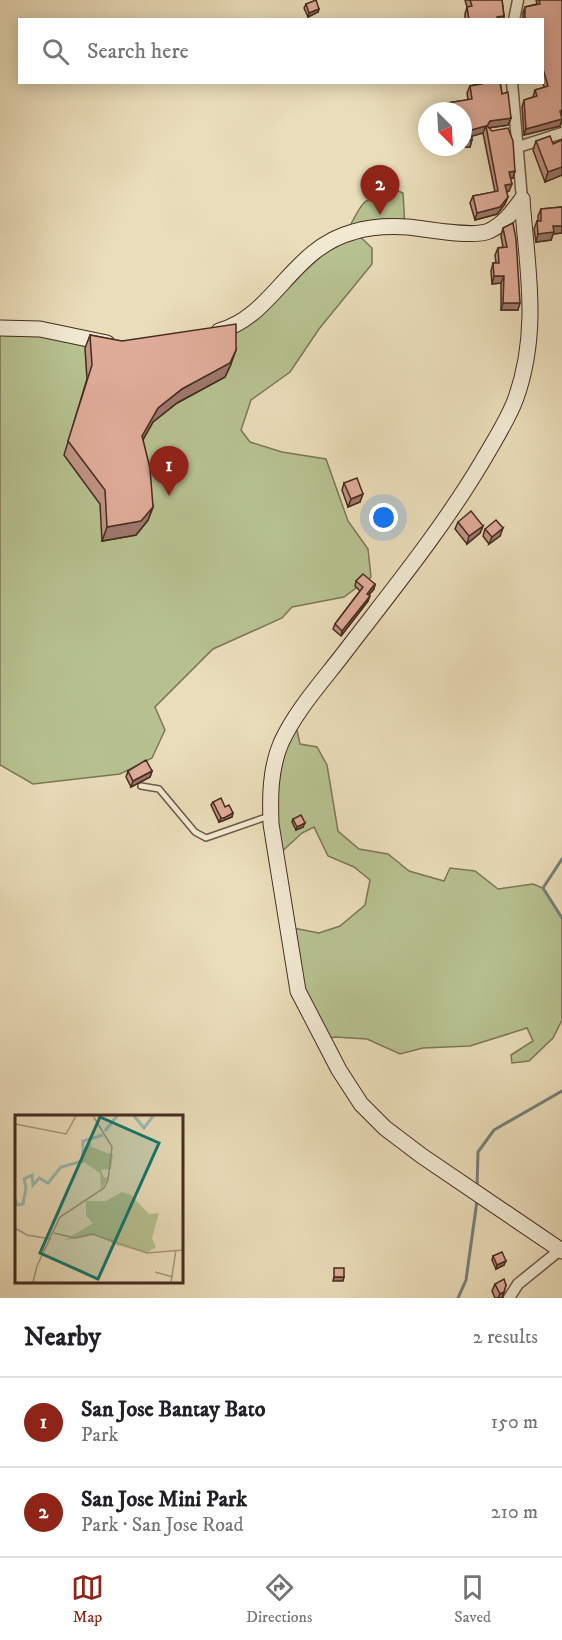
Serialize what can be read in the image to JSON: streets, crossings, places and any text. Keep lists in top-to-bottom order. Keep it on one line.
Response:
{"north":"bottom right","page":{"search":"Search here","pins":["2","1"],"heading":["Nearby","2 results"],"list":[{"mark":"1","name":"San Jose Bantay Bato","note":"Park","value":"150 m"},{"mark":"2","name":"San Jose Mini Park","note":"Park · San Jose Road","value":"210 m"}],"nav":["Map","Directions","Saved"]}}
